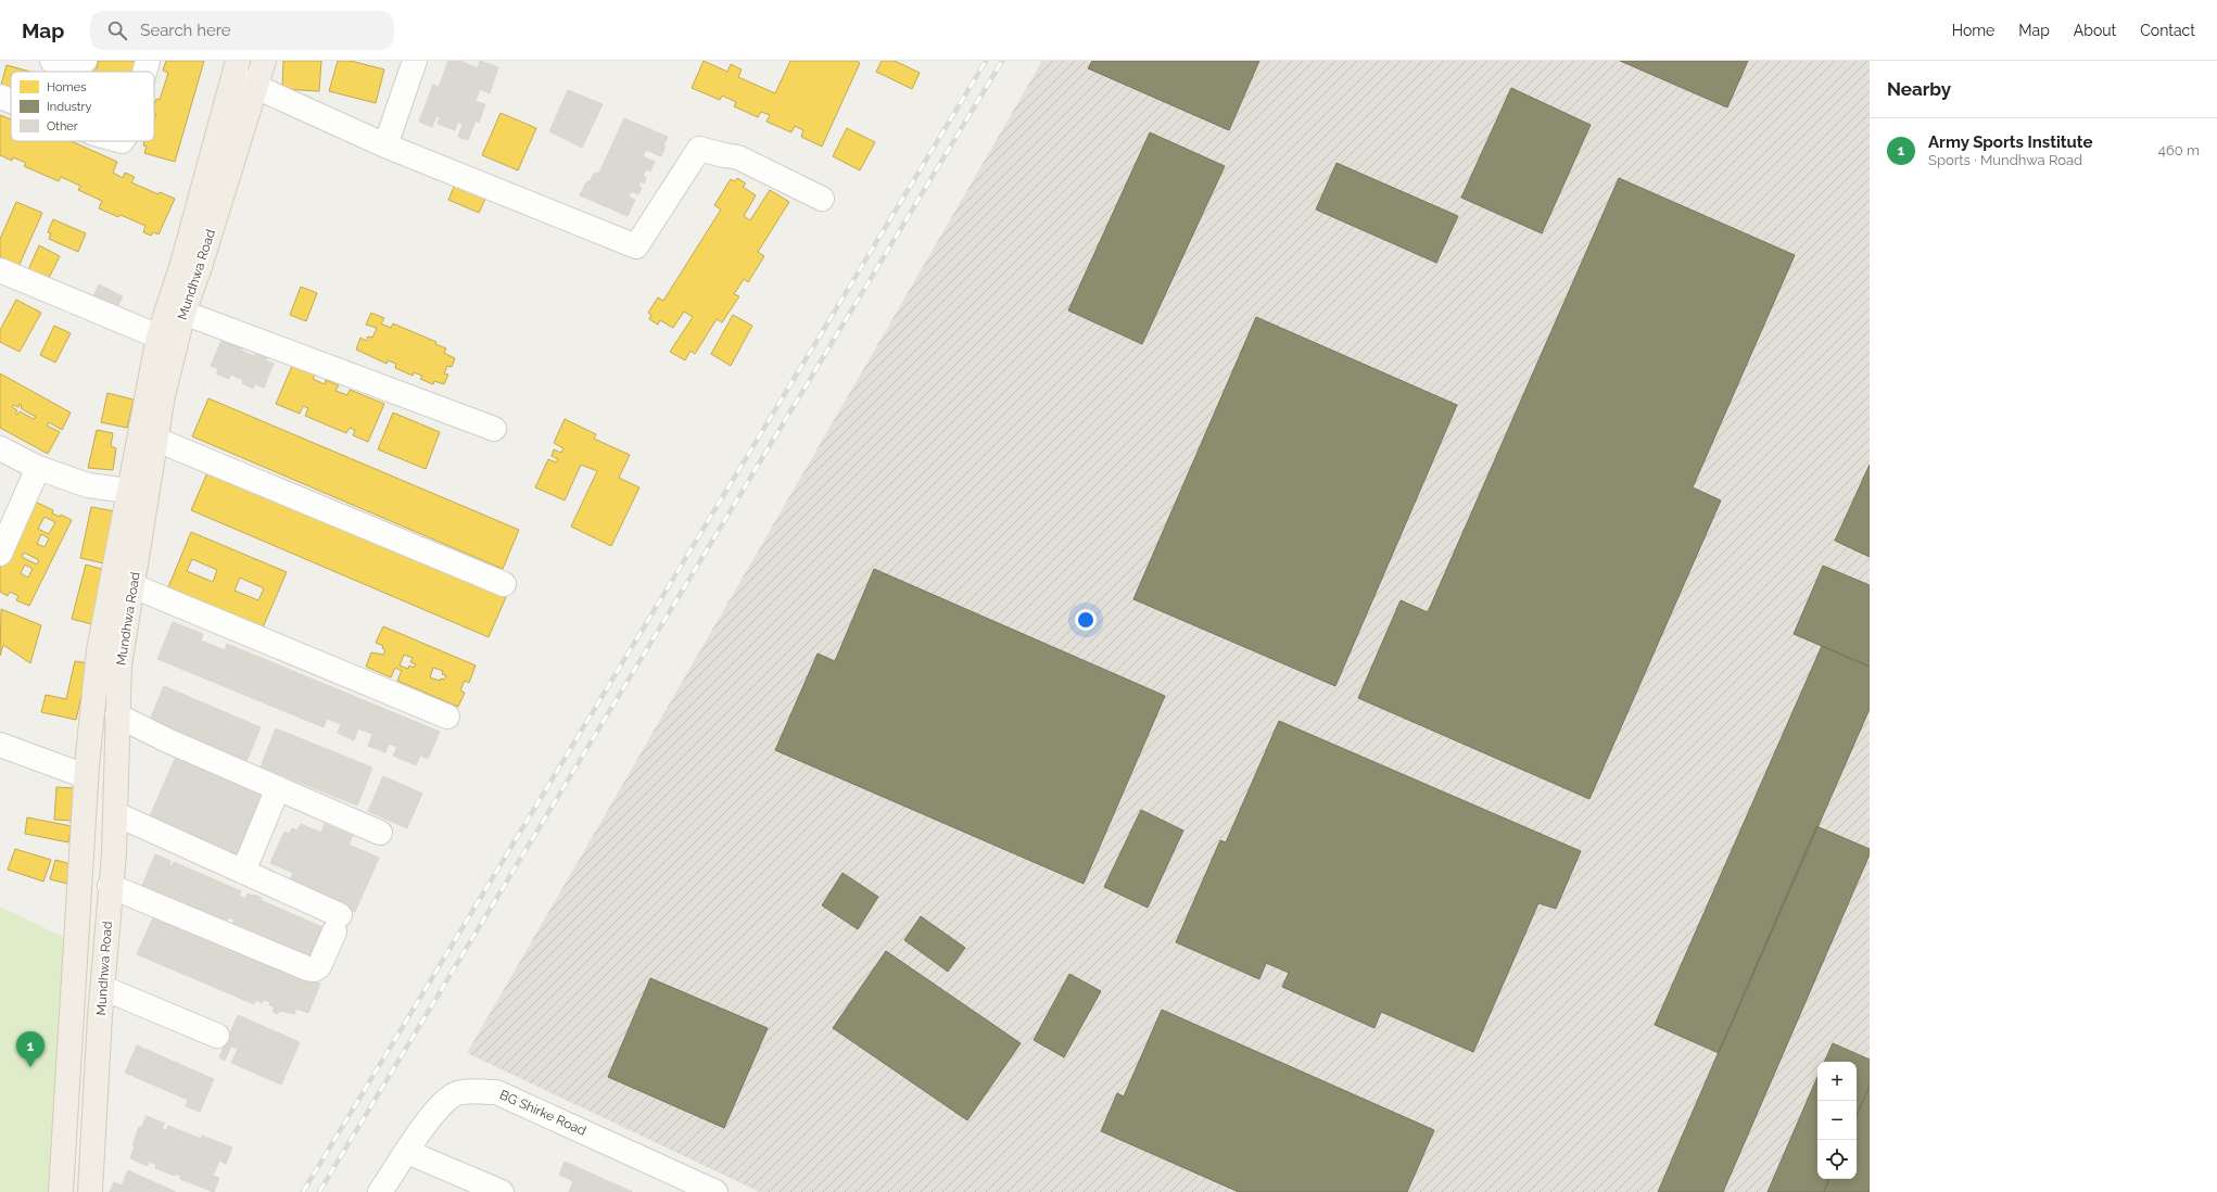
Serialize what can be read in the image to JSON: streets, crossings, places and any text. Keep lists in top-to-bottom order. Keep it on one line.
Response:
{"streets":{"main road":["Mundhwa Road"],"street":["BG Shirke Road"]},"legend":["Homes","Industry","Other"],"page":{"header":"Map","search":"Search here","nav":["Home","Map","About","Contact"],"heading":"Nearby","list":[{"mark":"1","name":"Army Sports Institute","note":"Sports · Mundhwa Road","value":"460 m"}],"pins":"1","map_buttons":["+","−"]}}
